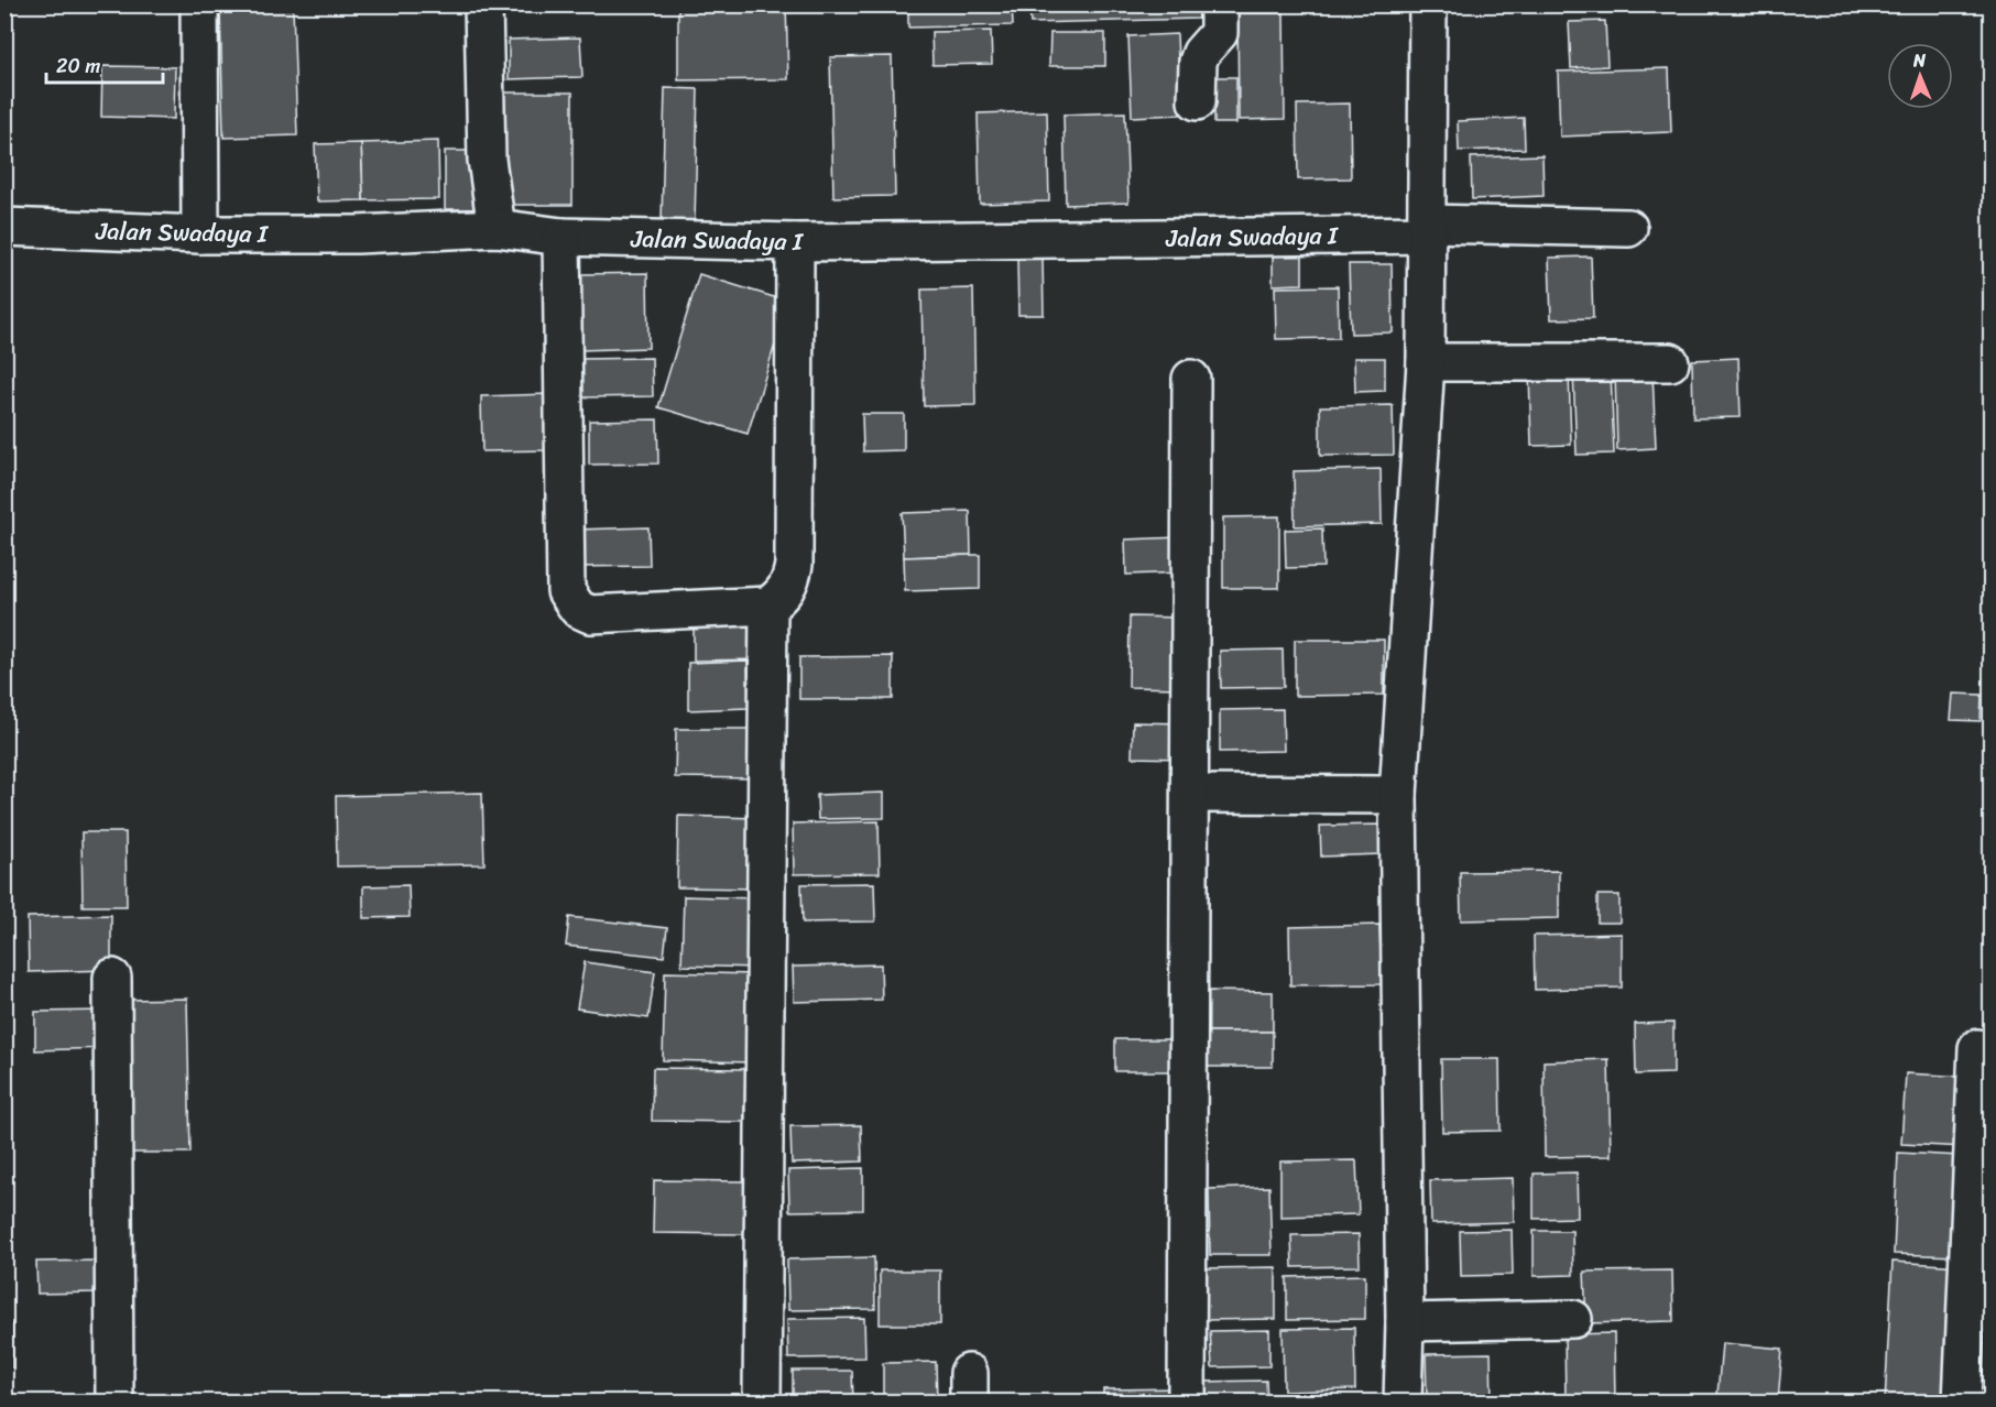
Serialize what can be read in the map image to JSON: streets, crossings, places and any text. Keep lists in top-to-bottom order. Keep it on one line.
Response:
{"streets":{"street":["Jalan Swadaya I"]},"scale_bar":"20 m","north":"top"}
